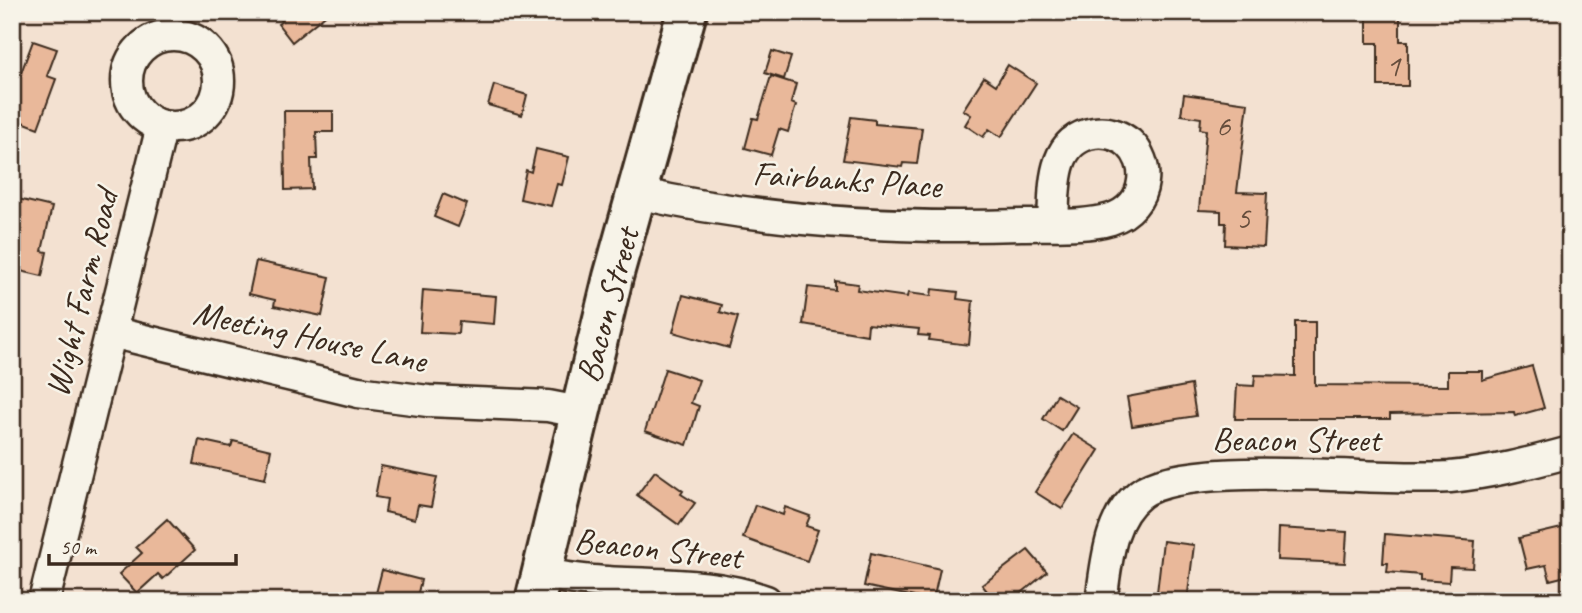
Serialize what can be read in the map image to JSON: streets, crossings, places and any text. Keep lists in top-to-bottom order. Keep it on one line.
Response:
{"streets":{"street":["Fairbanks Place","Wight Farm Road","Bacon Street","Meeting House Lane","Beacon Street"]},"crossings":[["Fairbanks Place","Bacon Street"],["Wight Farm Road","Meeting House Lane"],["Bacon Street","Meeting House Lane"],["Bacon Street","Beacon Street"]],"house_numbers":["1","6","5"],"scale_bar":"50 m"}
